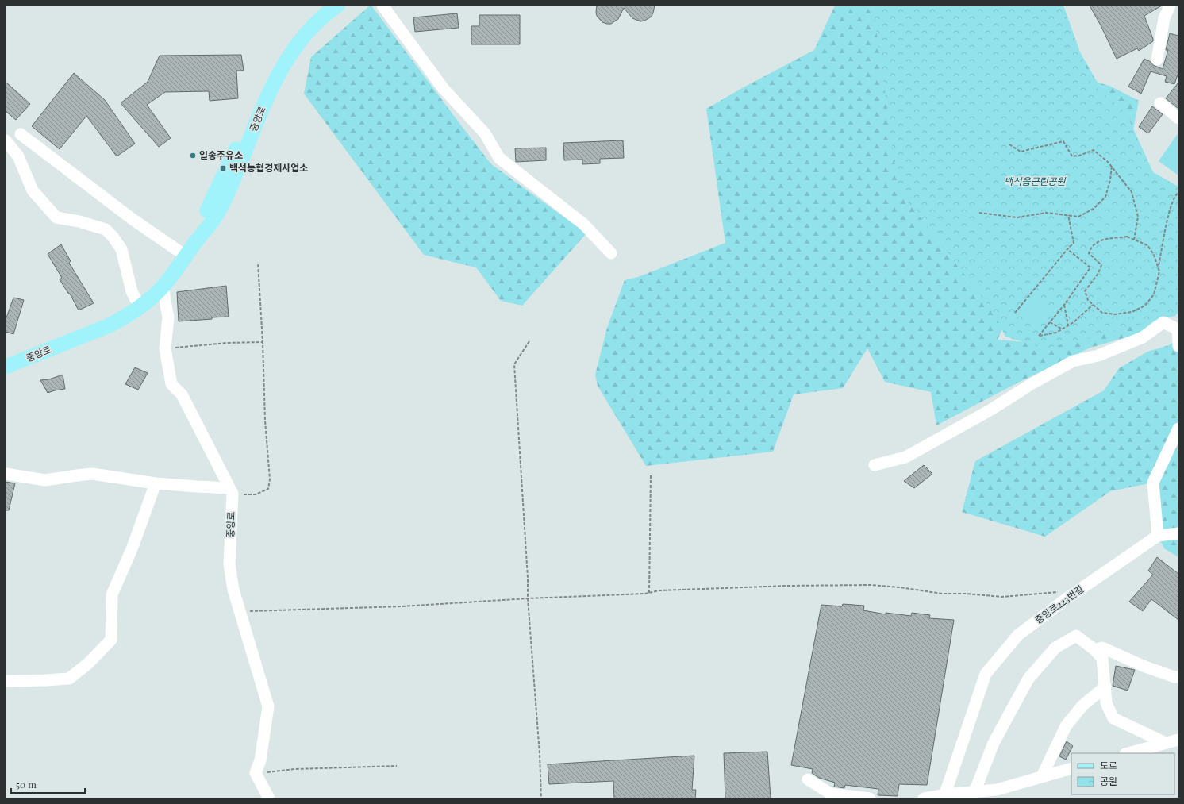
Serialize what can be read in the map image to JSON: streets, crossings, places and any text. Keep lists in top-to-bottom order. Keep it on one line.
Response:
{"streets":{"main road":["중앙로"],"street":["중앙로223번길"]},"parks":["백석읍근린공원"],"places":{"other":["일송주유소"],"transit":["백석농협경제사업소"]},"legend":["도로","공원"],"scale_bar":"50 m"}
